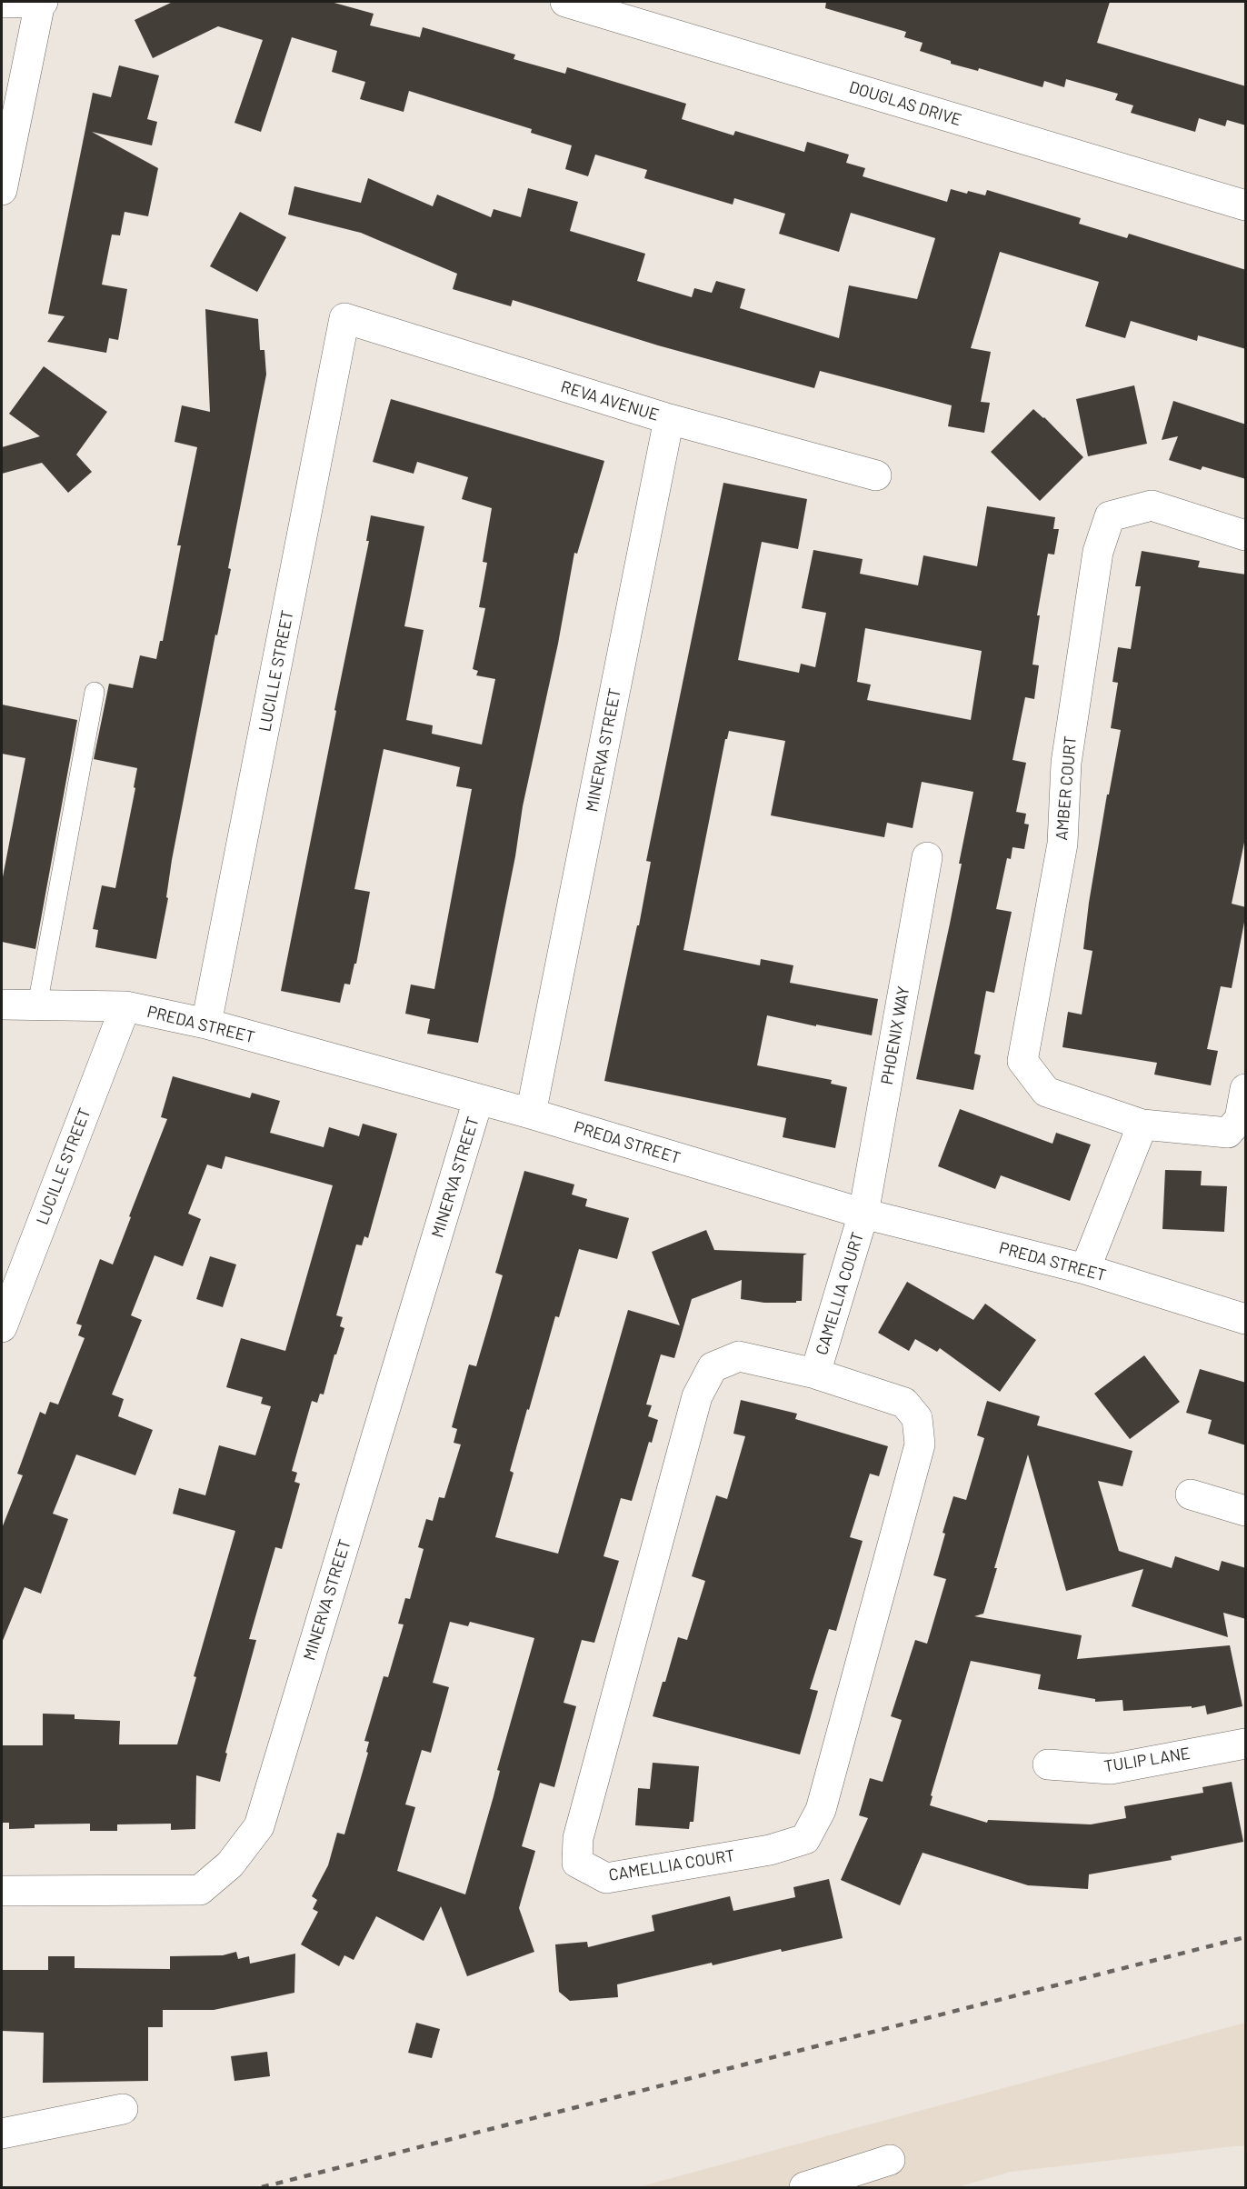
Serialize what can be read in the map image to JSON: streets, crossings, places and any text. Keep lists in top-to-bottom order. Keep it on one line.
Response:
{"streets":{"street":["DOUGLAS DRIVE","REVA AVENUE","LUCILLE STREET","MINERVA STREET","AMBER COURT","PREDA STREET","PHOENIX WAY","CAMELLIA COURT","TULIP LANE"]},"crossings":[["REVA AVENUE","LUCILLE STREET"],["REVA AVENUE","MINERVA STREET"],["LUCILLE STREET","PREDA STREET"],["MINERVA STREET","PREDA STREET"],["PREDA STREET","PHOENIX WAY"],["PREDA STREET","CAMELLIA COURT"],["PHOENIX WAY","CAMELLIA COURT"]]}
